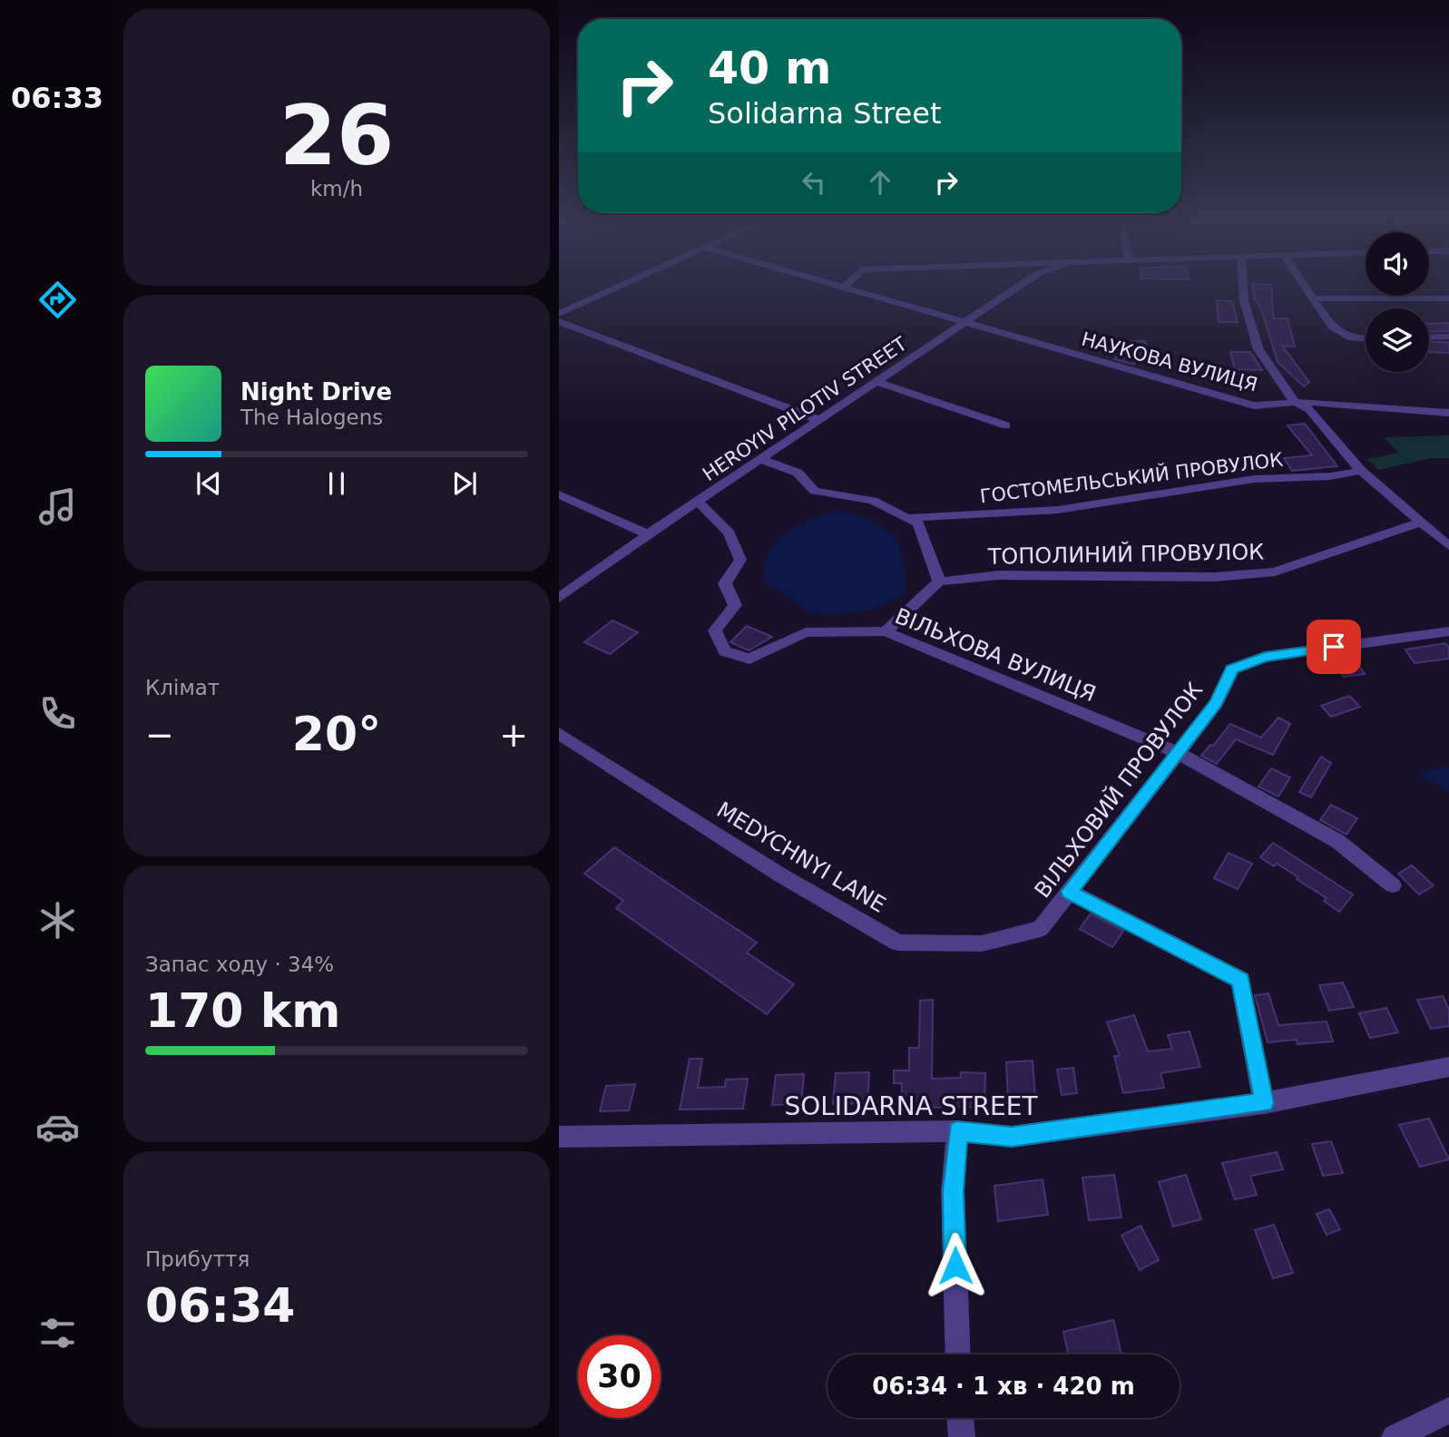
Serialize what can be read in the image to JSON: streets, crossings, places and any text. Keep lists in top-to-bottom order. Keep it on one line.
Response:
{"streets":{"street":["НАУКОВА ВУЛИЦЯ","HEROYIV PILOTIV STREET","ГОСТОМЕЛЬСЬКИЙ ПРОВУЛОК","ТОПОЛИНИЙ ПРОВУЛОК","ВІЛЬХОВА ВУЛИЦЯ","ВІЛЬХОВИЙ ПРОВУЛОК","MEDYCHNYI LANE","SOLIDARNA STREET"]},"crossings":[["НАУКОВА ВУЛИЦЯ","HEROYIV PILOTIV STREET"],["HEROYIV PILOTIV STREET","ВІЛЬХОВА ВУЛИЦЯ"],["ВІЛЬХОВА ВУЛИЦЯ","ВІЛЬХОВИЙ ПРОВУЛОК"],["ВІЛЬХОВИЙ ПРОВУЛОК","MEDYCHNYI LANE"]],"page":{"tabs":"06:33","tile":[["26","km/h"],"Клімат",["Запас ходу · 34%","170 km"],["Прибуття","06:34"]],"turn":["40 m","Solidarna Street"],"song":["Night Drive","The Halogens"],"heat":["−","20°","+"],"limit":"30","trip":"06:34 · 1 хв · 420 m"}}
